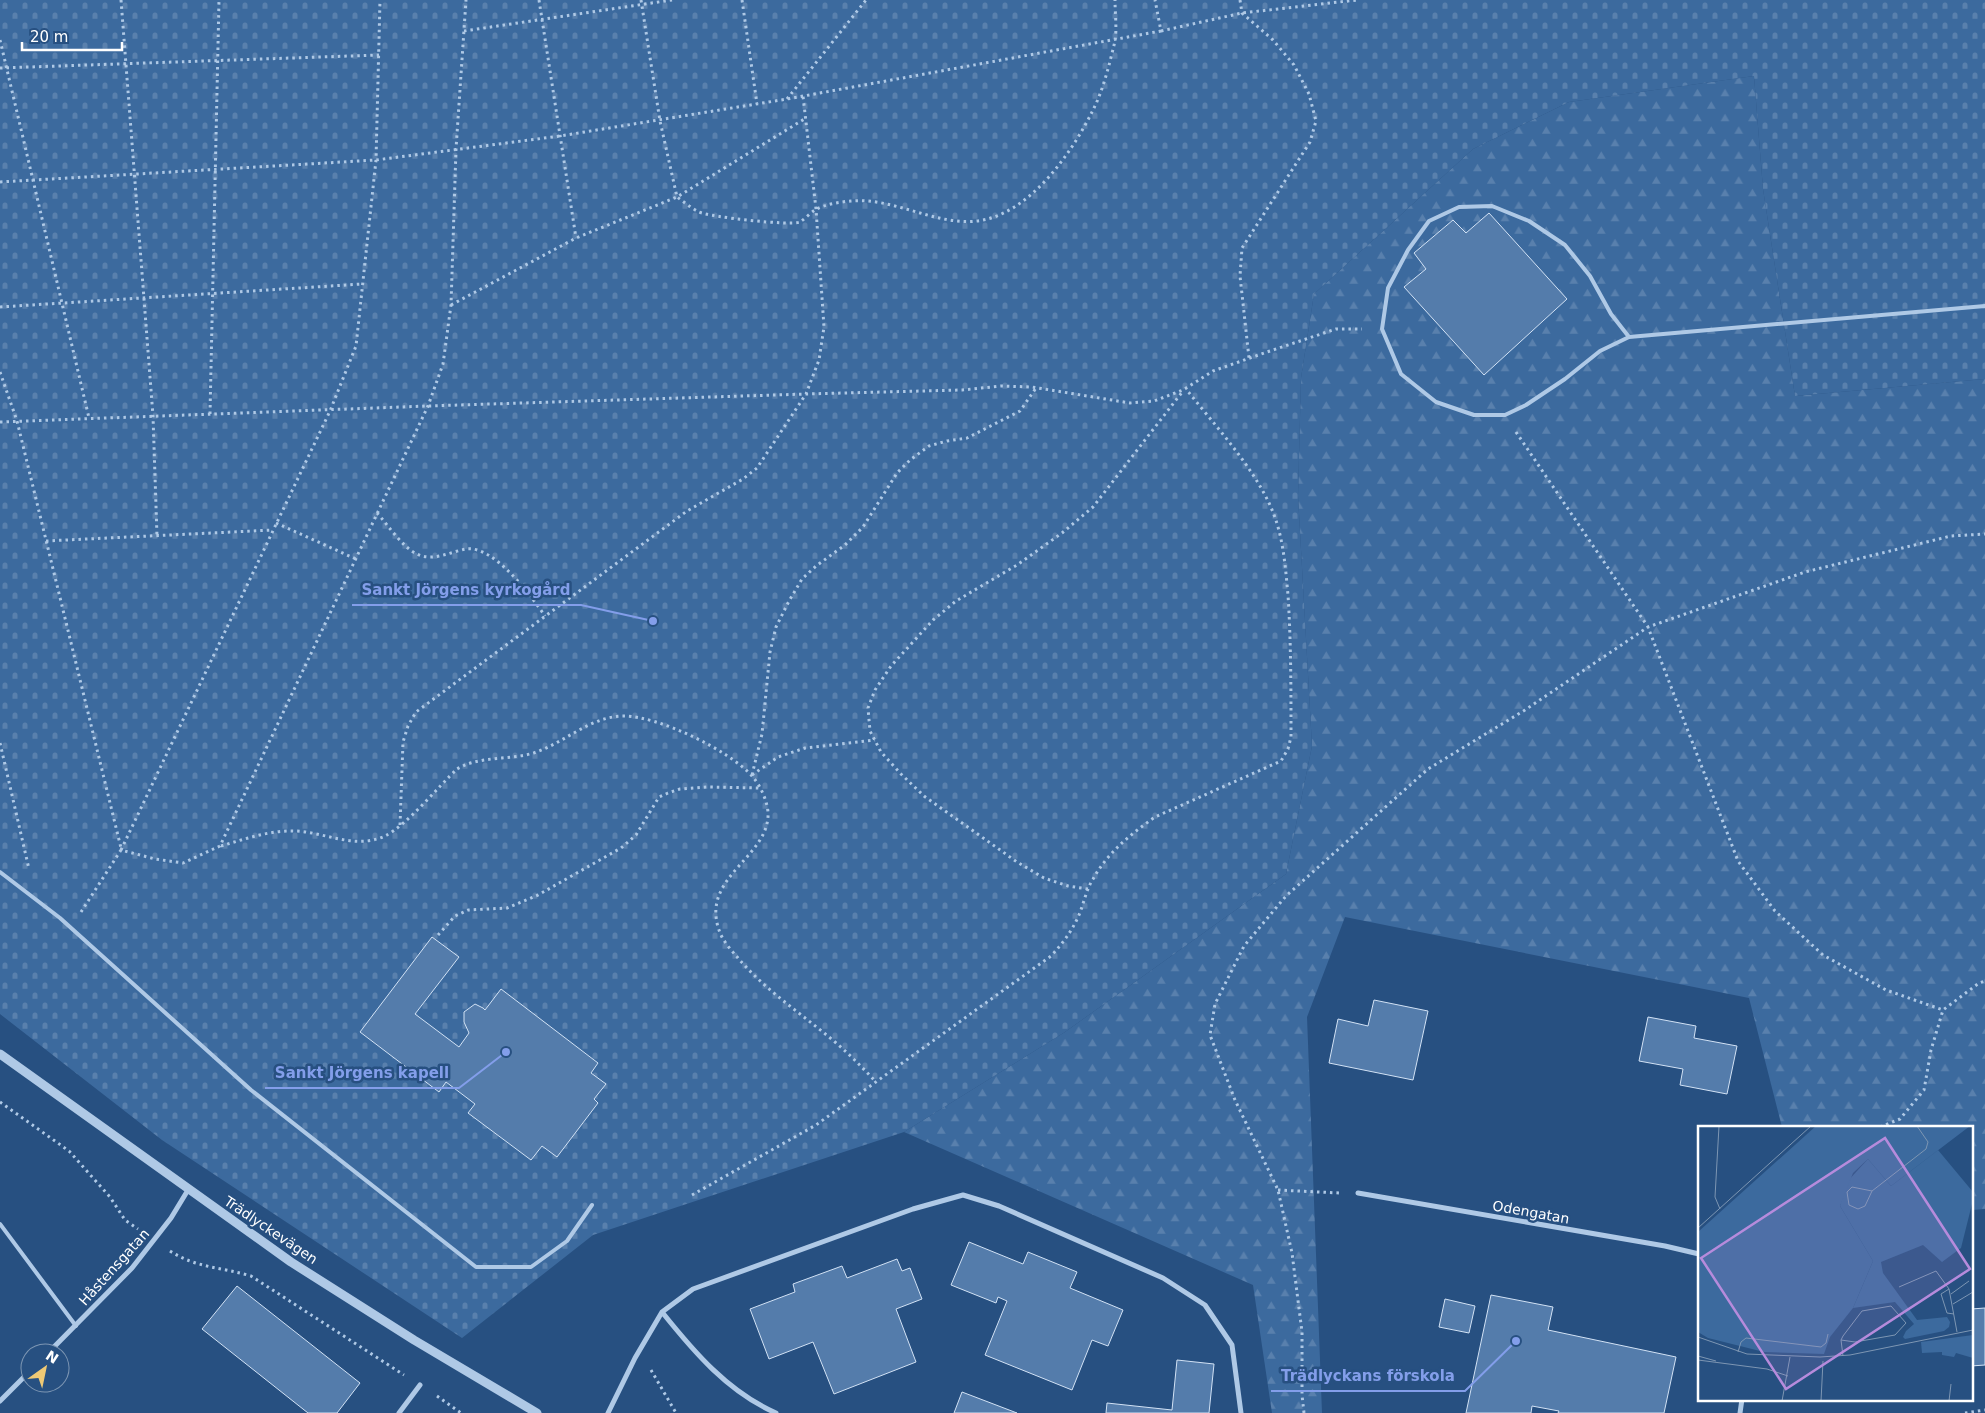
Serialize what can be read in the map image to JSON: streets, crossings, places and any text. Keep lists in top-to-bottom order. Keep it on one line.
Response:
{"streets":{"street":["Odengatan","Trädlyckevägen","Håstensgatan"]},"crossings":[["Trädlyckevägen","Håstensgatan"]],"places":["Sankt Jörgens kyrkogård","Sankt Jörgens kapell","Trädlyckans förskola"],"scale_bar":"20 m","north":"top right"}
